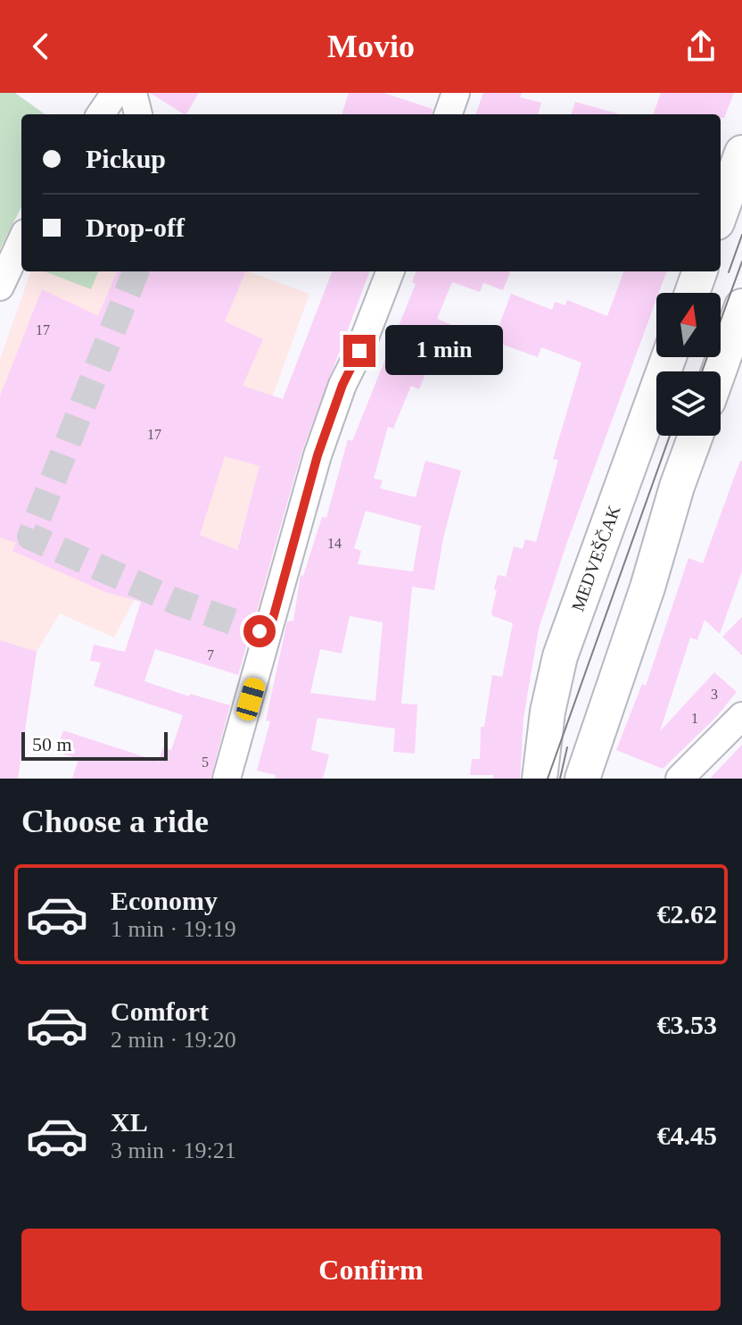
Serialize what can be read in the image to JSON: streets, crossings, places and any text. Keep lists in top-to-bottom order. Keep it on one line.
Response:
{"streets":{"main road":["MEDVEŠČAK"]},"house_numbers":["17","17","14","7","3","1","5"],"scale_bar":"50 m","north":"top","page":{"header":"Movio","banner":["Pickup","Drop-off"],"bubble":"1 min","scale":"50 m","heading":"Choose a ride","list":[{"name":"Economy","note":"1 min · 19:19","value":"€2.62"},{"name":"Comfort","note":"2 min · 19:20","value":"€3.53"},{"name":"XL","note":"3 min · 19:21","value":"€4.45"}],"buttons":"Confirm"}}
